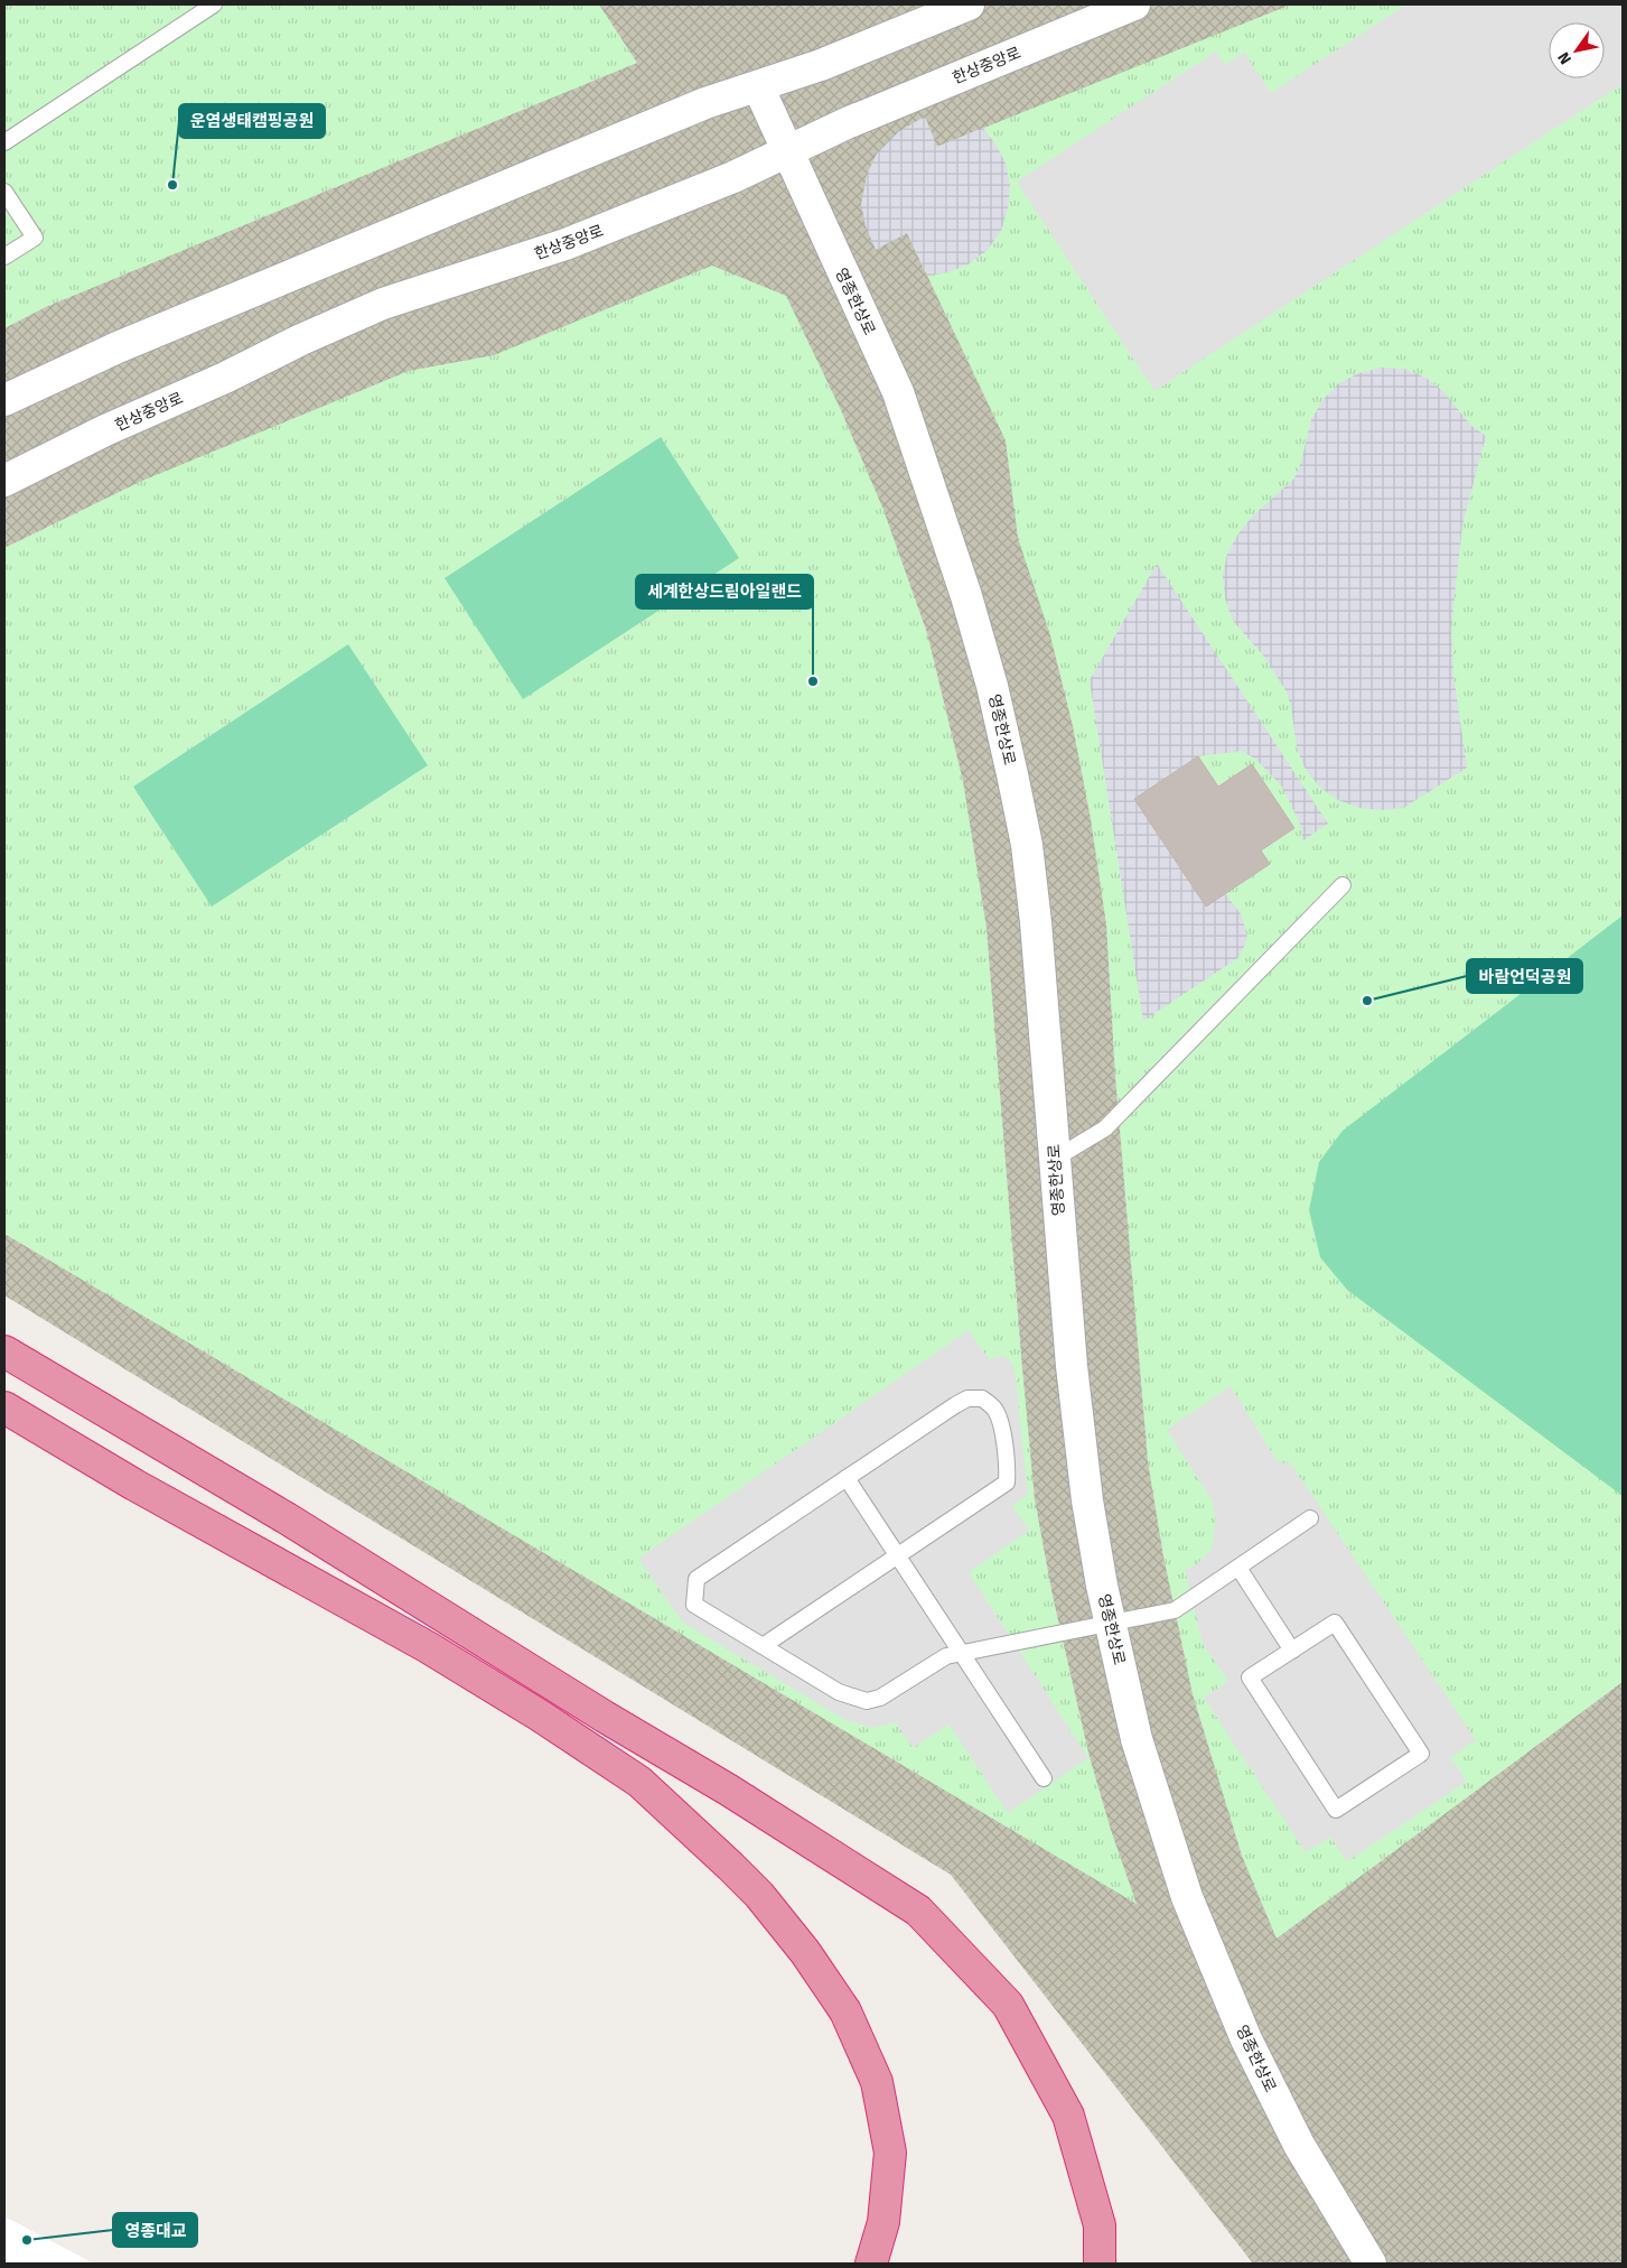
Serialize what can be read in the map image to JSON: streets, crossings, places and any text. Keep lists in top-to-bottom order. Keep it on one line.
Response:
{"streets":{"street":["한상중앙로","영종한상로"]},"crossings":[["한상중앙로","영종한상로"]],"places":["운염생태캠핑공원","세계한상드림아일랜드","바람언덕공원","영종대교"],"north":"bottom left"}
